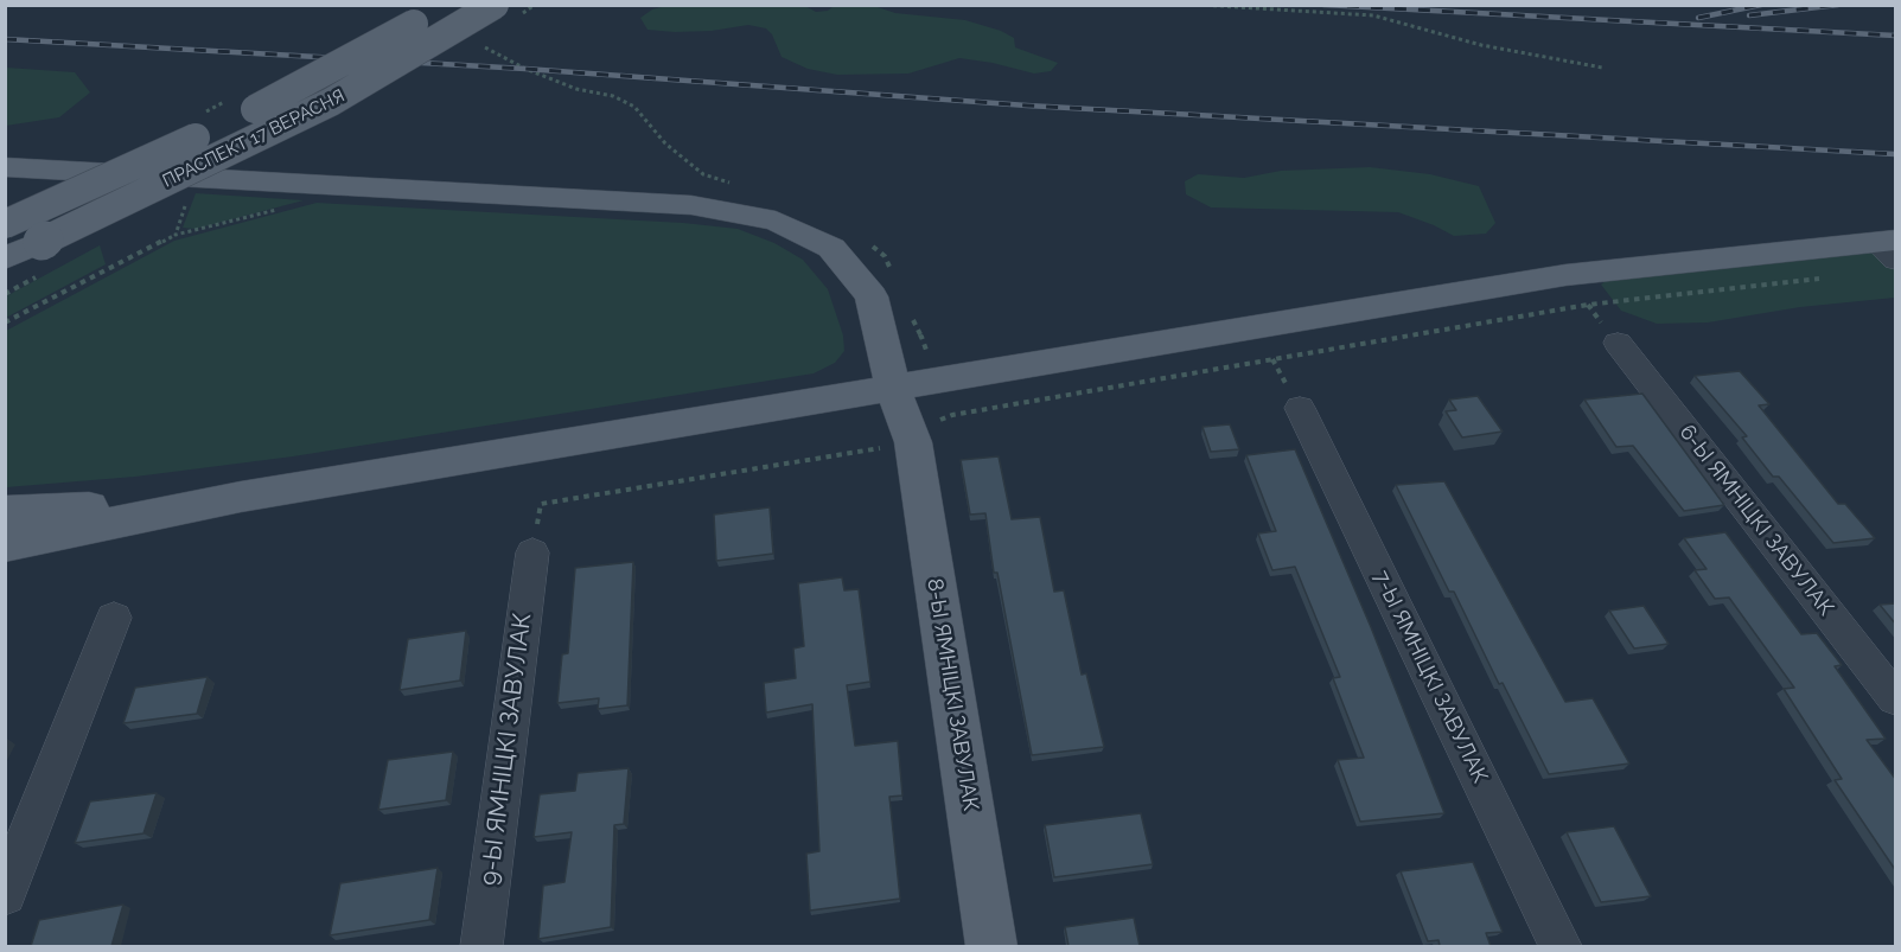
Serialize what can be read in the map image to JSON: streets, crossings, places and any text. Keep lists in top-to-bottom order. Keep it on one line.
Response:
{"streets":{"main road":["ПРАСПЕКТ 17 ВЕРАСНЯ","8-Ы ЯМНІЦКІ ЗАВУЛАК"],"street":["6-Ы ЯМНІЦКІ ЗАВУЛАК","7-Ы ЯМНІЦКІ ЗАВУЛАК","9-Ы ЯМНІЦКІ ЗАВУЛАК"]}}
